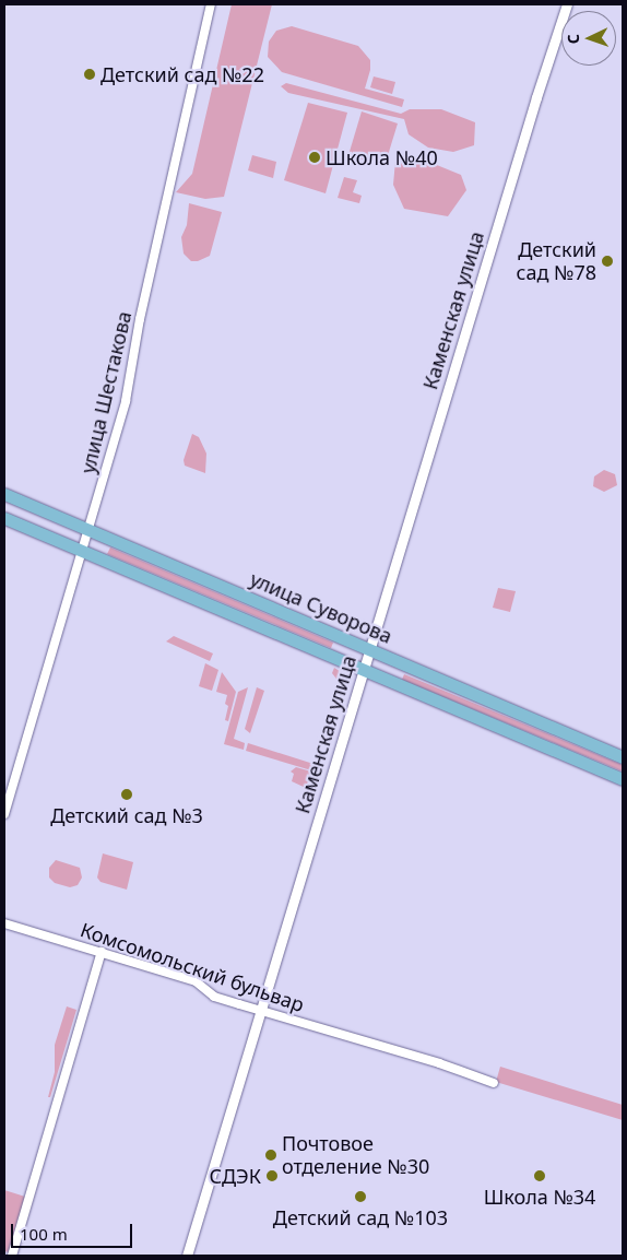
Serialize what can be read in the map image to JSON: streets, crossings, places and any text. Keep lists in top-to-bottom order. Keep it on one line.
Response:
{"streets":{"main road":["улица Суворова"],"street":["Каменская улица","улица Шестакова","Комсомольский бульвар"]},"crossings":[["Каменская улица","улица Суворова"],["Каменская улица","Комсомольский бульвар"],["улица Шестакова","улица Суворова"]],"places":["Детский сад №22","Школа №40","Детский сад №78","Детский сад №3","Почтовое отделение №30","СДЭК","Школа №34","Детский сад №103"],"scale_bar":"100 m","north":"left"}
